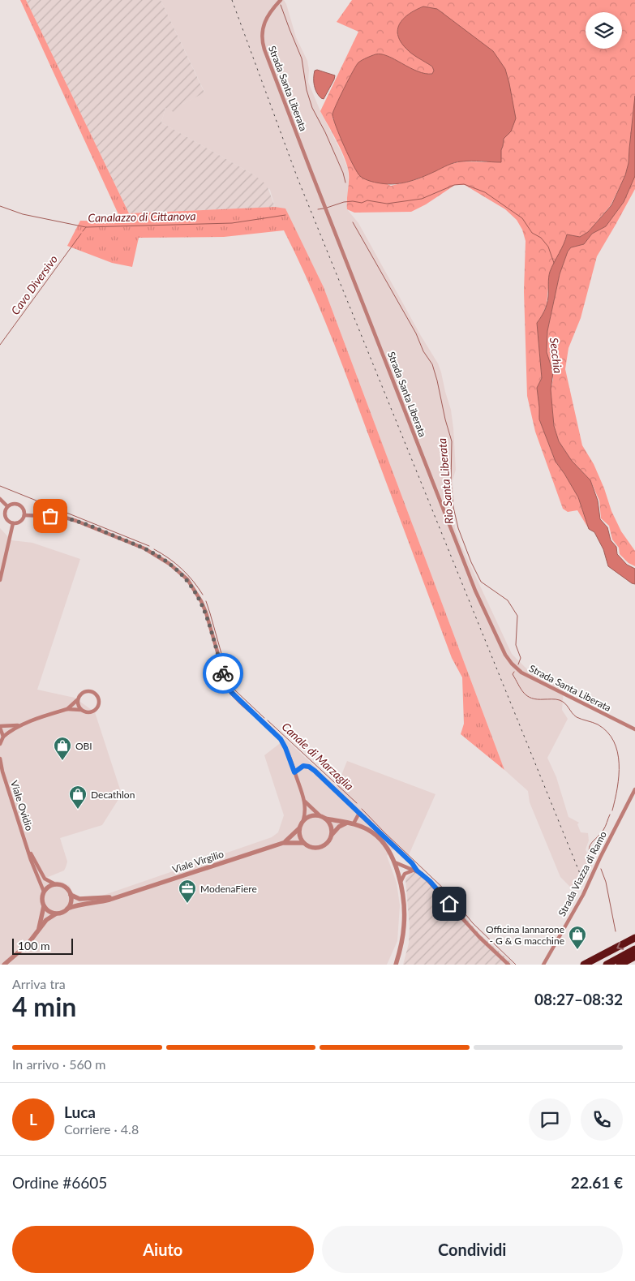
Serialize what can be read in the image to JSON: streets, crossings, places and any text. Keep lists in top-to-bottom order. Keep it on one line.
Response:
{"streets":{"street":["Strada Santa Liberata","Viale Ovidio","Viale Virgilio","Strada Viazza di Ramo"]},"crossings":[["Viale Ovidio","Viale Virgilio"]],"water":["Canalazzo di Cittanova","Cavo Diversivo","Secchia","Rio Santa Liberata","Canale di Marzaglia"],"places":{"shop":["OBI","Decathlon","Officina Iannarone - G & G macchine"],"office":["ModenaFiere"]},"scale_bar":"100 m","page":{"scale":"100 m","heading":["4 min","Arriva tra","08:27–08:32"],"panel":["Luca","Corriere · 4.8","Ordine #6605","22.61 €"],"bar":"In arrivo · 560 m","round":"L","buttons":["Aiuto","Condividi"]}}
